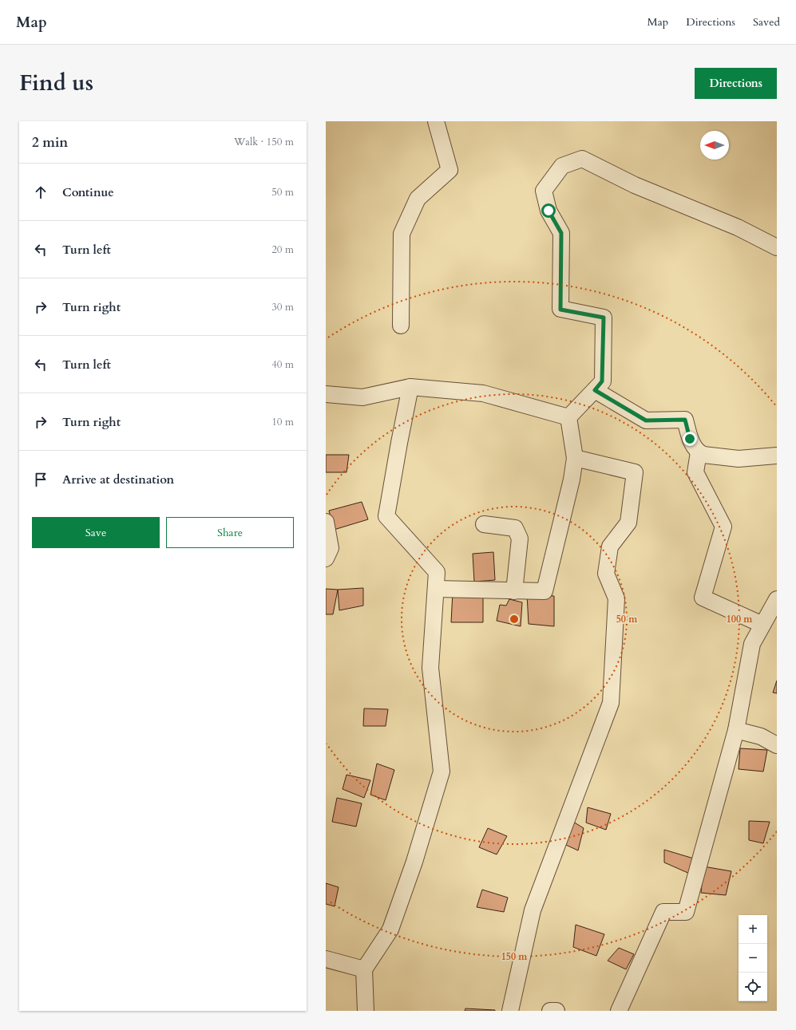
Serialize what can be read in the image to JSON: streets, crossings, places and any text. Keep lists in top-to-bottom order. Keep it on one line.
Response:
{"north":"left","page":{"header":"Map","nav":["Map","Directions","Saved"],"title":"Find us","buttons":["Directions",["Save","Share"]],"heading":["2 min","Walk · 150 m"],"list":[["Continue","50 m"],["Turn left","20 m"],["Turn right","30 m"],["Turn left","40 m"],["Turn right","10 m"],"Arrive at destination"],"map_buttons":["+","−"]},"rings":["50 m","100 m","150 m"]}
